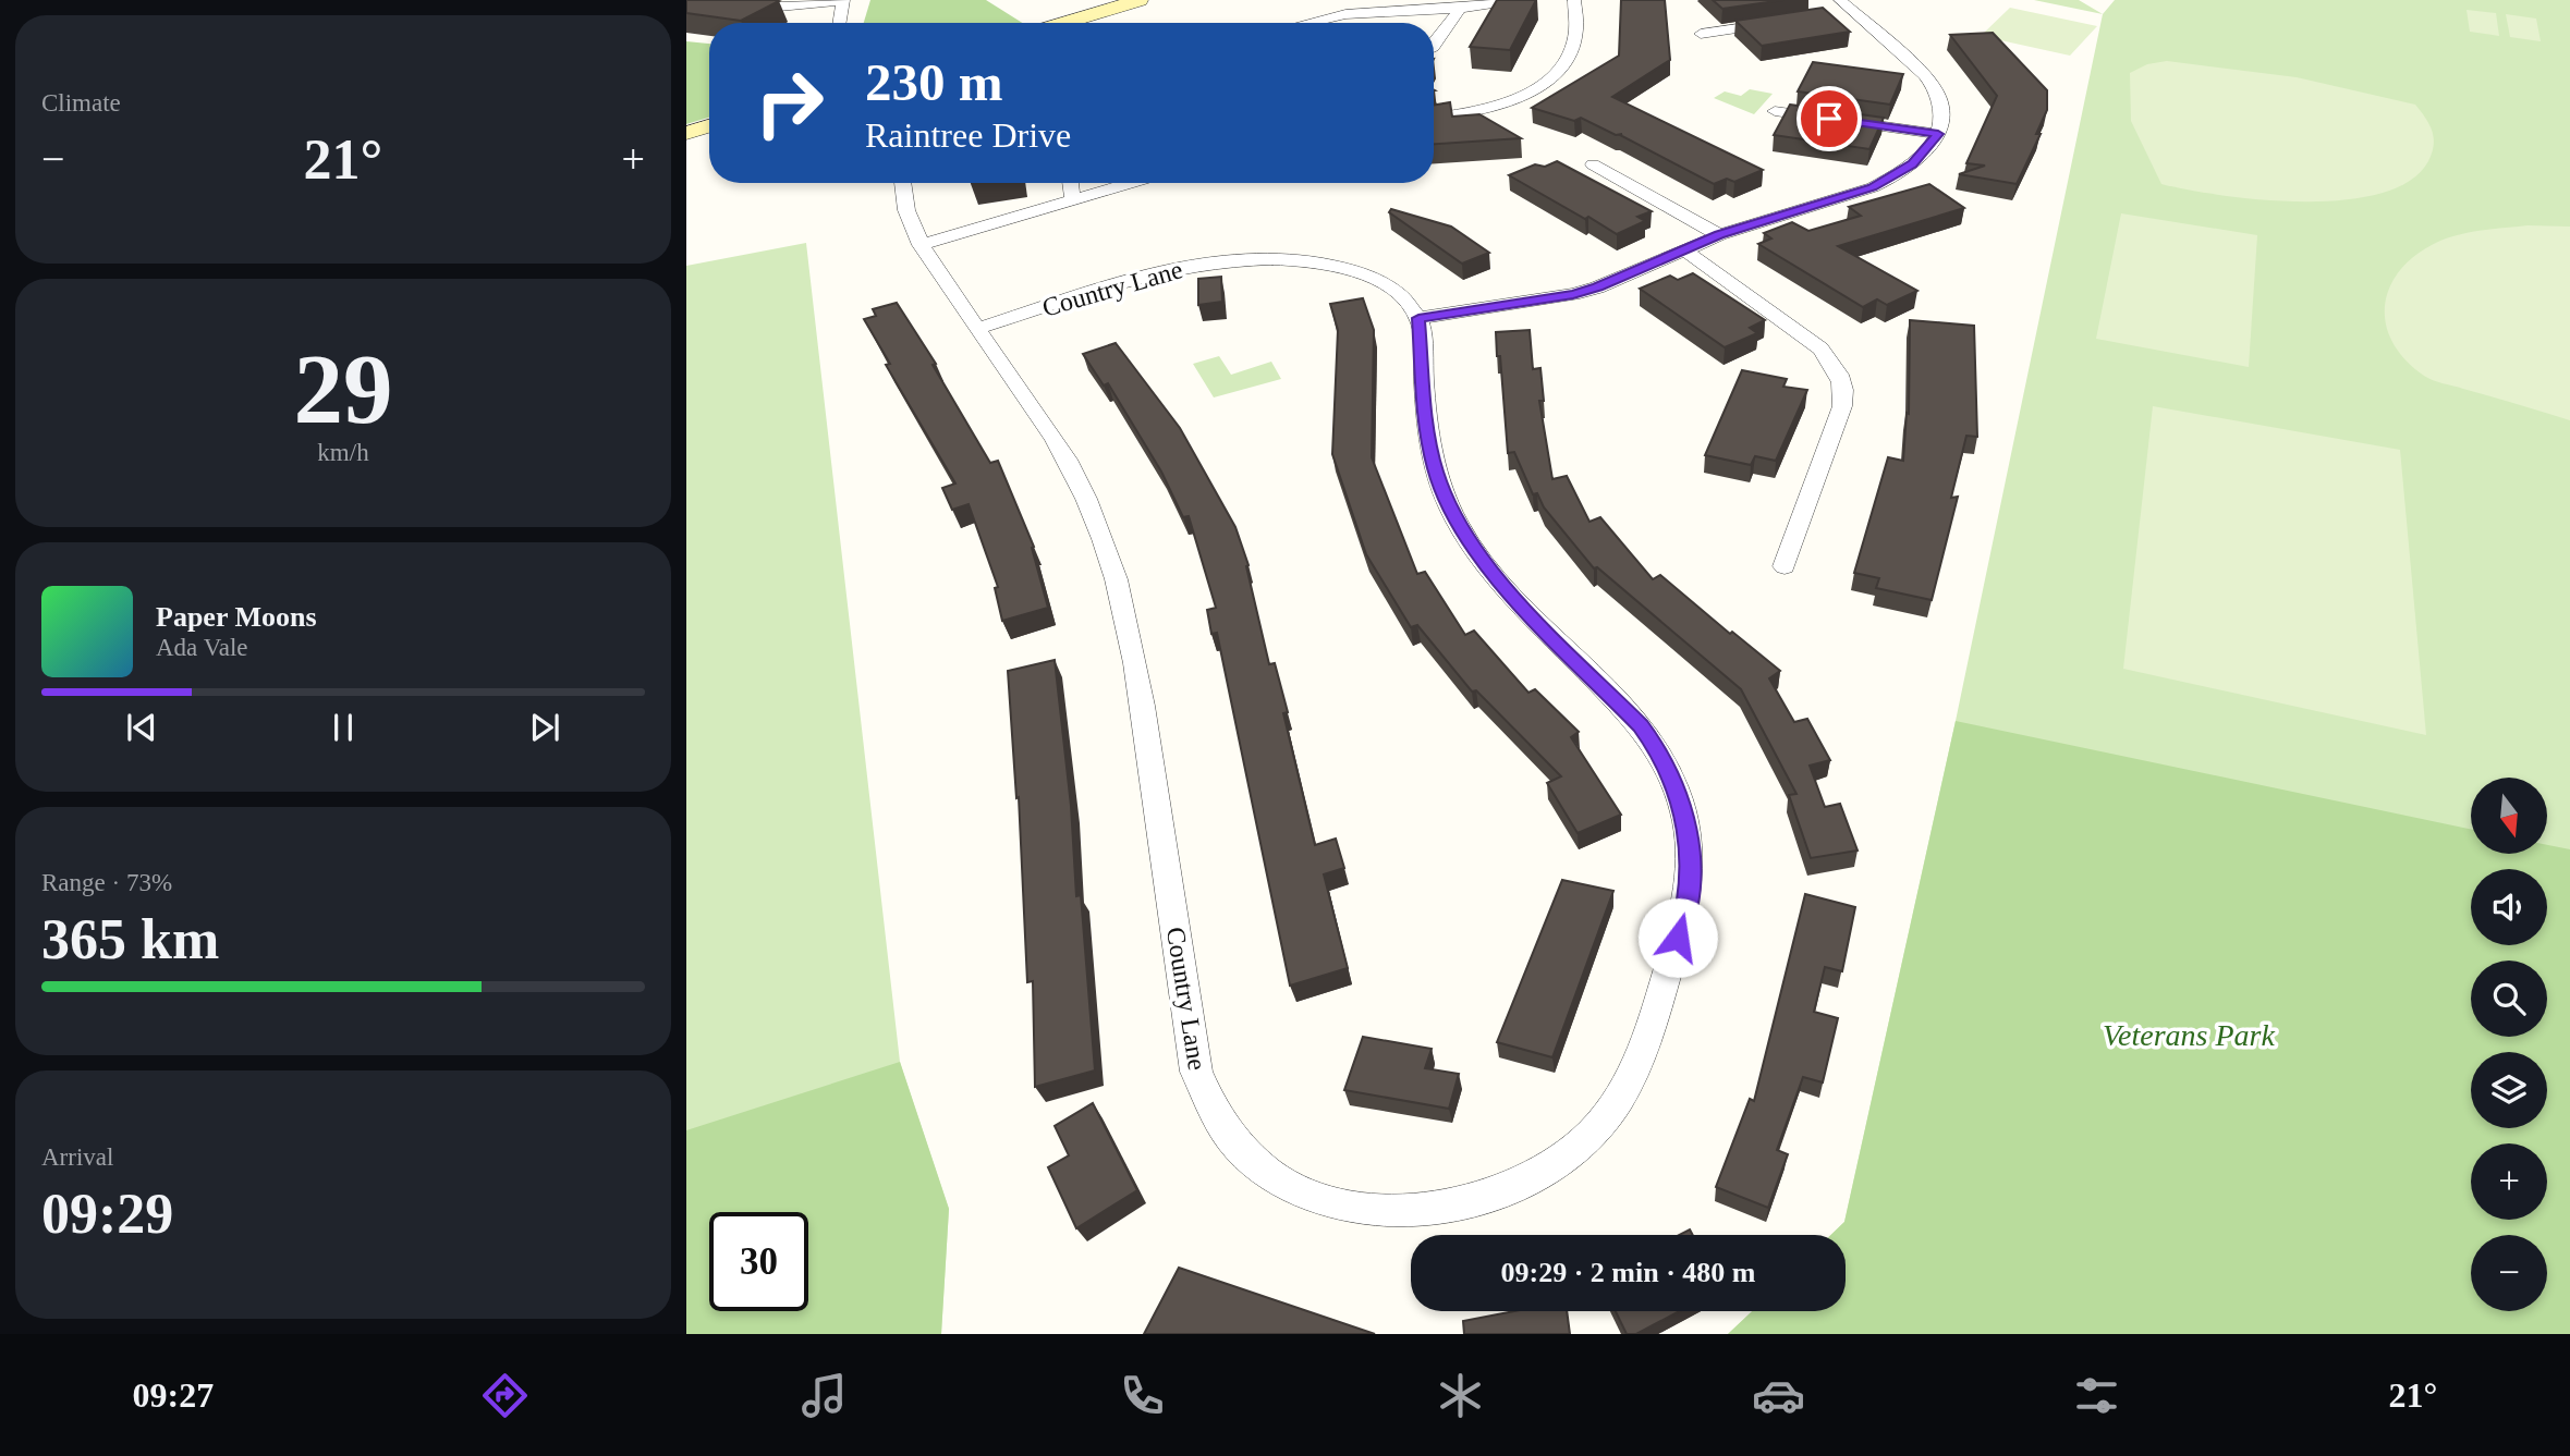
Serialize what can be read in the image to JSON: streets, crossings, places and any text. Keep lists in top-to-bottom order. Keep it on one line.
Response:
{"streets":{"street":["Country Lane"]},"parks":["Veterans Park"],"north":"bottom","page":{"tile":["Climate",["29","km/h"],["Range · 73%","365 km"],["Arrival","09:29"]],"turn":["230 m","Raintree Drive"],"heat":["−","21°","+"],"song":["Paper Moons","Ada Vale"],"map_buttons":["+","−"],"limit":"30","trip":"09:29 · 2 min · 480 m","tabs":["09:27","21°"]}}
